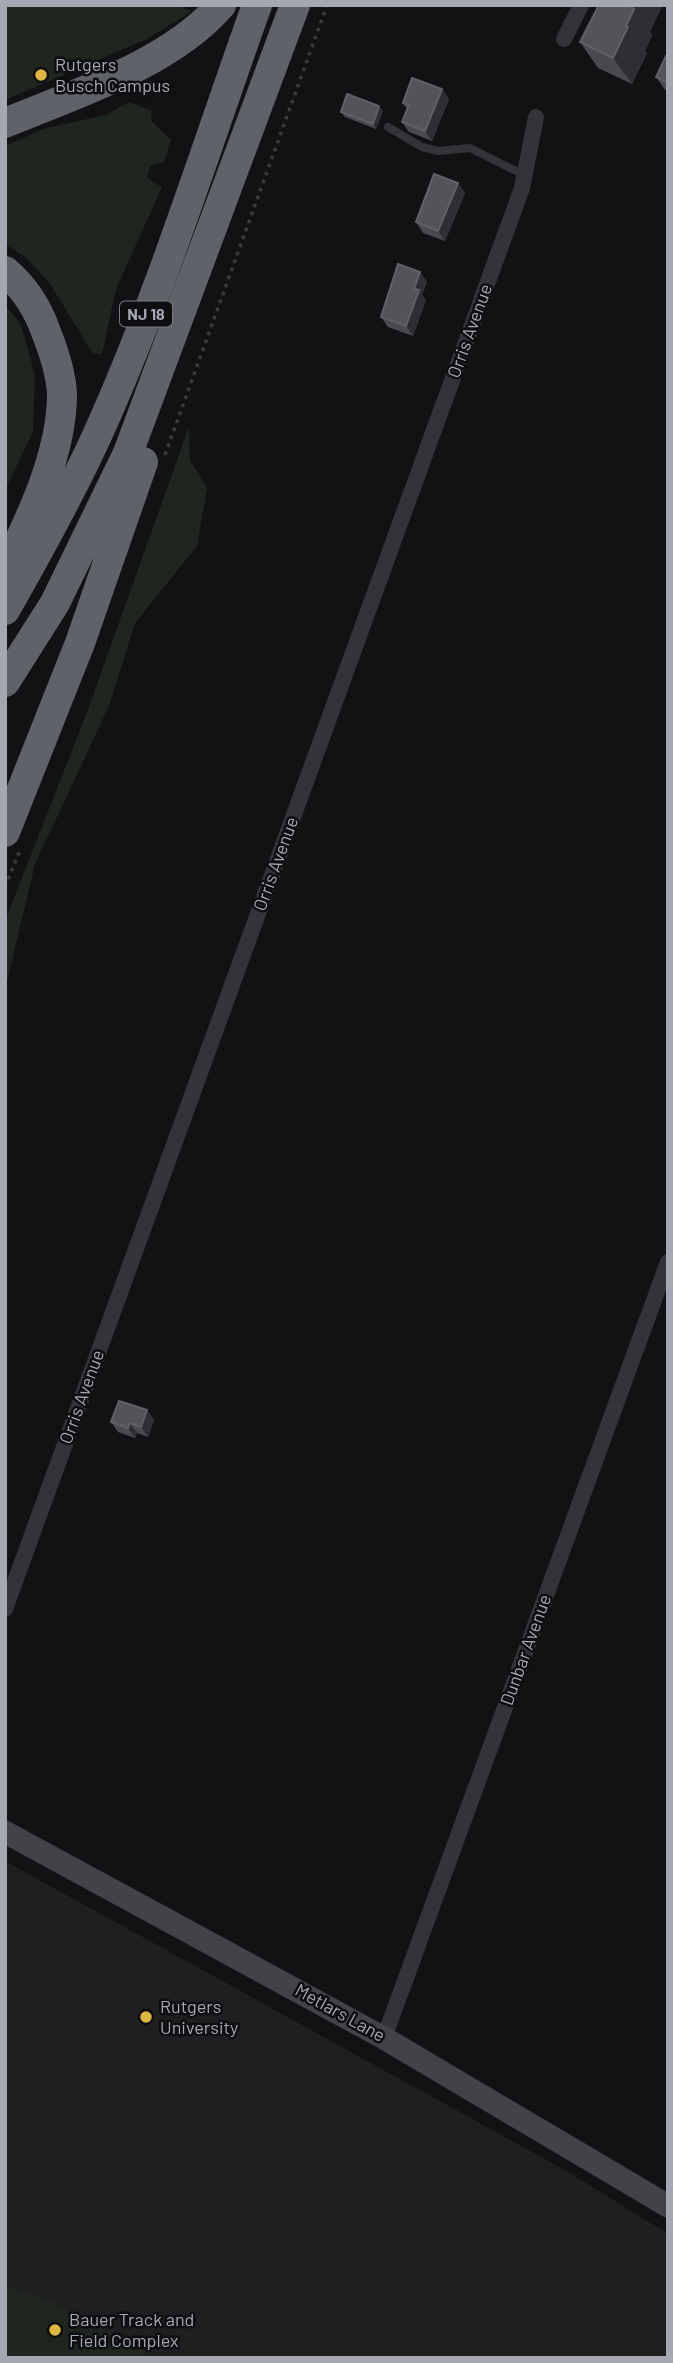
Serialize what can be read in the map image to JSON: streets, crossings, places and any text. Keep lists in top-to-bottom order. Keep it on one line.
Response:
{"streets":{"highway":["NJ 18"],"main road":["Metlars Lane"],"street":["Orris Avenue","Dunbar Avenue"]},"crossings":[["Dunbar Avenue","Metlars Lane"]],"places":["Rutgers Busch Campus","Rutgers University","Bauer Track and Field Complex"]}
